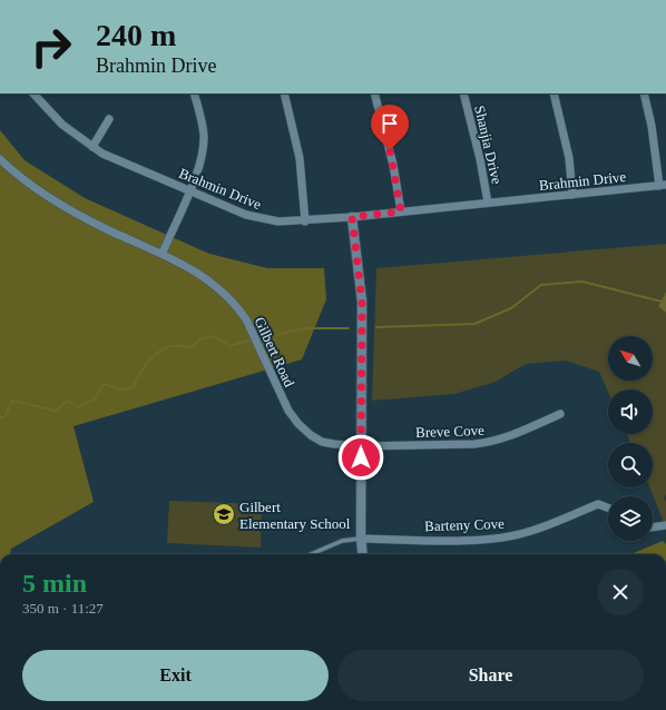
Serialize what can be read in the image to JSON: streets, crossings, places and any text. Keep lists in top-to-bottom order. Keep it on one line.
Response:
{"streets":{"street":["Shanjia Drive","Brahmin Drive","Gilbert Road","Breve Cove","Barteny Cove"]},"crossings":[["Shanjia Drive","Brahmin Drive"],["Gilbert Road","Breve Cove"]],"places":{"school or university":["Gilbert Elementary School"]},"north":"top left","page":{"turn":["240 m","Brahmin Drive"],"heading":["5 min","350 m · 11:27"],"buttons":["Exit","Share"]}}
